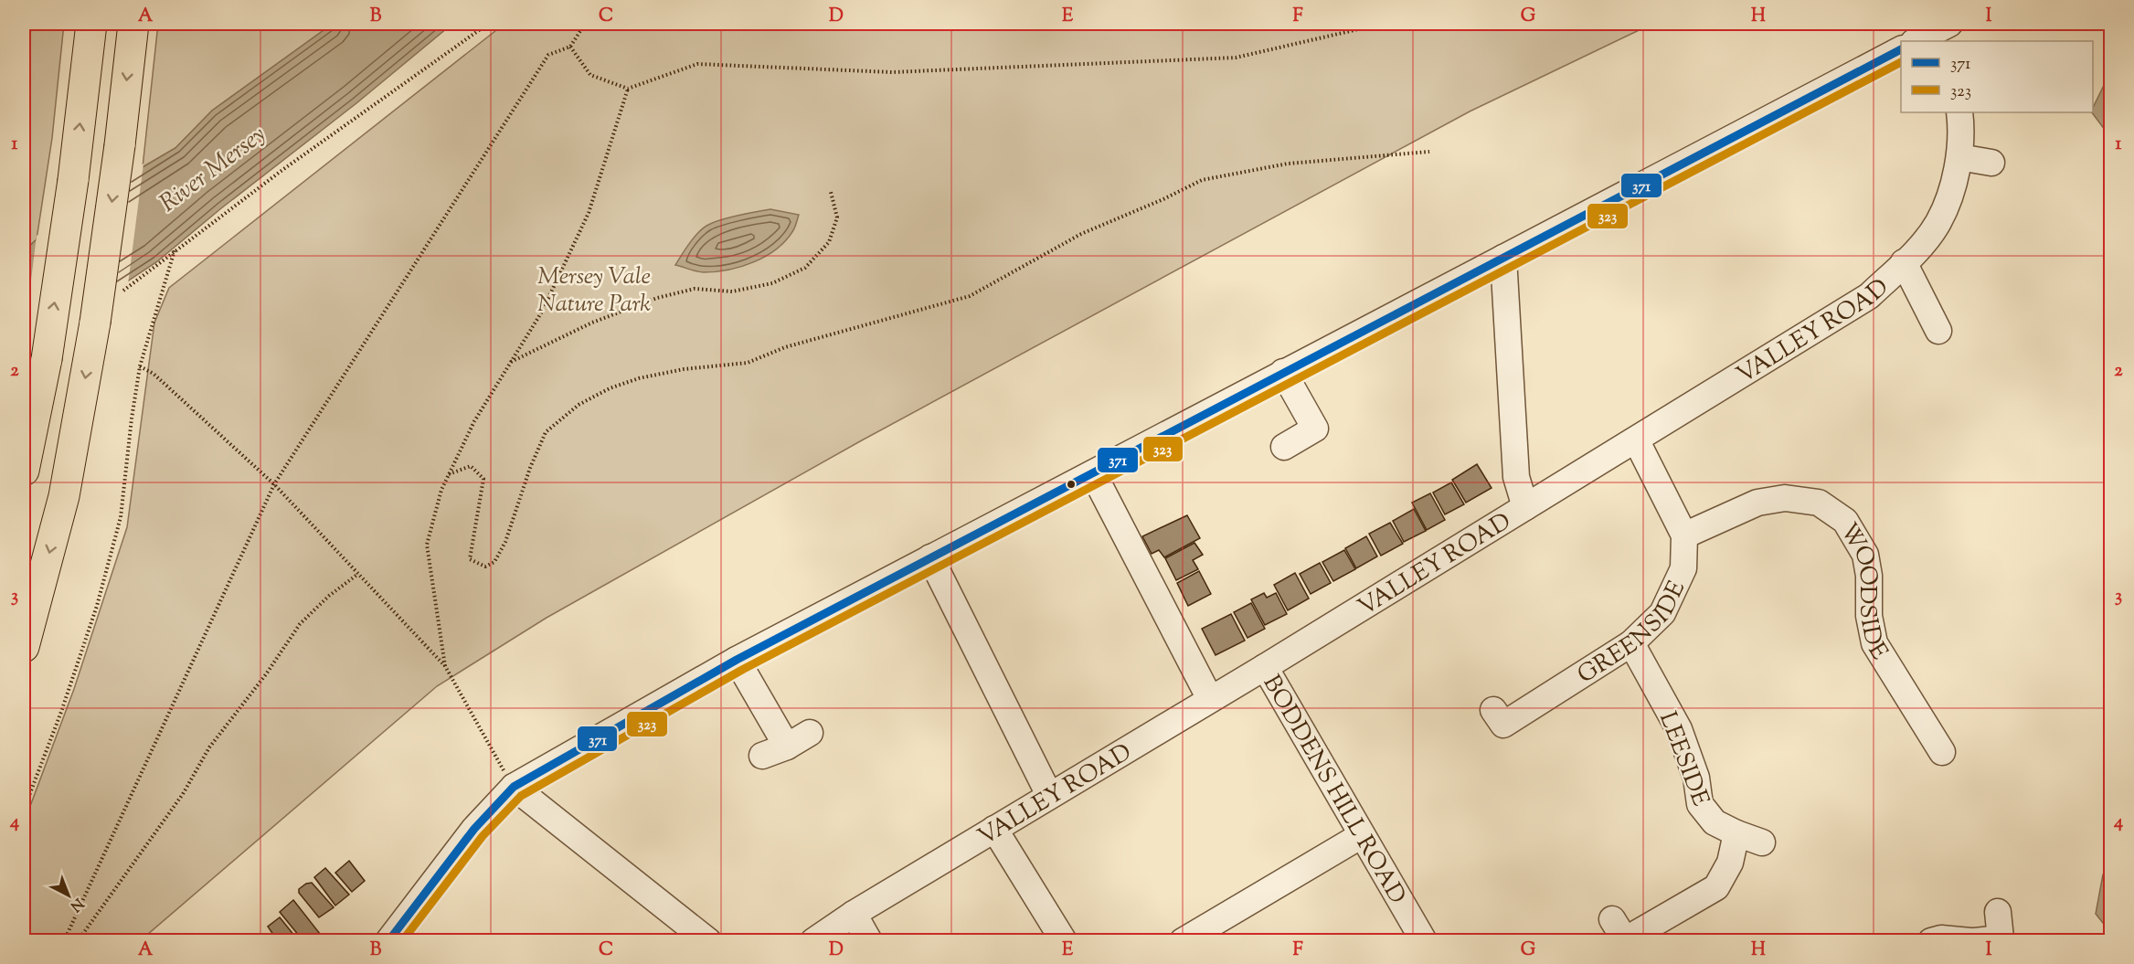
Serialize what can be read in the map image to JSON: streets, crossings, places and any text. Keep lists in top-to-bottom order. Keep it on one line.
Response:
{"streets":{"street":["VALLEY ROAD","WOODSIDE","GREENSIDE","LEESIDE","BODDENS HILL ROAD"]},"crossings":[["VALLEY ROAD","GREENSIDE"],["VALLEY ROAD","BODDENS HILL ROAD"],["WOODSIDE","GREENSIDE"],["GREENSIDE","LEESIDE"]],"water":["River Mersey"],"parks":["Mersey Vale Nature Park"],"lines":["transit line 371","transit line 323"],"legend":["371","323"],"north":"bottom right","grid":{"columns":["A","B","C","D","E","F","G","H","I"],"rows":["1","2","3","4"]}}
